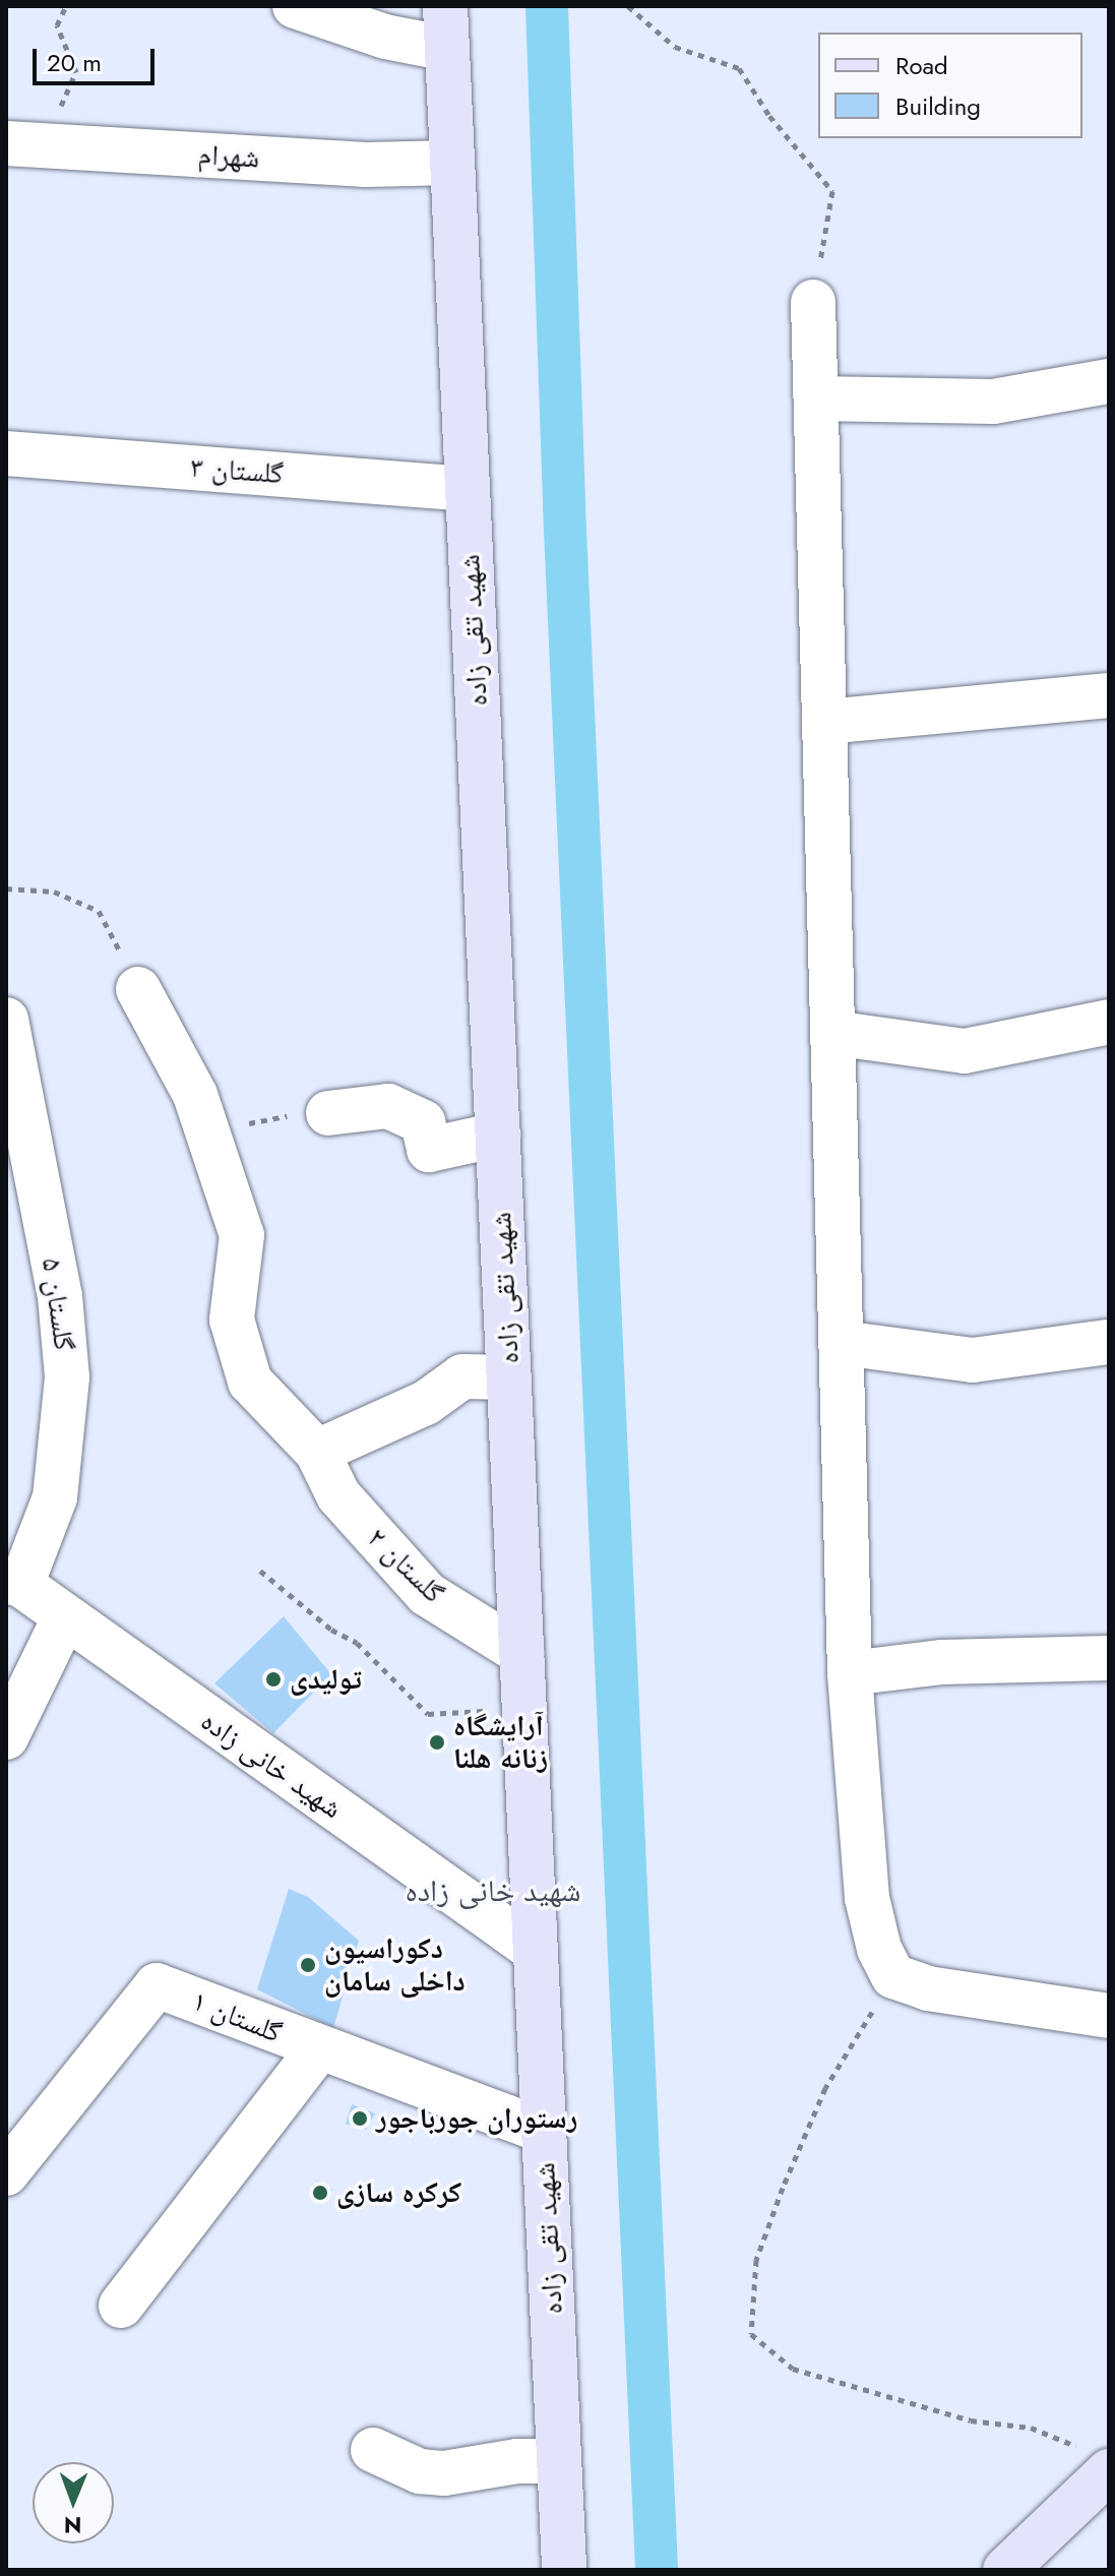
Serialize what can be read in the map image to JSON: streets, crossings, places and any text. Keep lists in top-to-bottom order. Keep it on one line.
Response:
{"streets":{"main road":["شهید تقی زاده"],"street":["شهرام","گلستان ۳","گلستان ۵","گلستان ۲","شهید خانی زاده","گلستان ۱"]},"crossings":[["شهرام","شهید تقی زاده"],["گلستان ۳","شهید تقی زاده"],["شهید تقی زاده","گلستان ۲"],["شهید تقی زاده","شهید خانی زاده"],["شهید تقی زاده","گلستان ۱"],["گلستان ۵","شهید خانی زاده"]],"districts":["شهید خانی زاده"],"places":["تولیدی","آرایشگاه زنانه هلنا","دکوراسیون داخلی سامان","رستوران جورباجور","کرکره سازی"],"legend":["Road","Building"],"scale_bar":"20 m","north":"bottom"}
